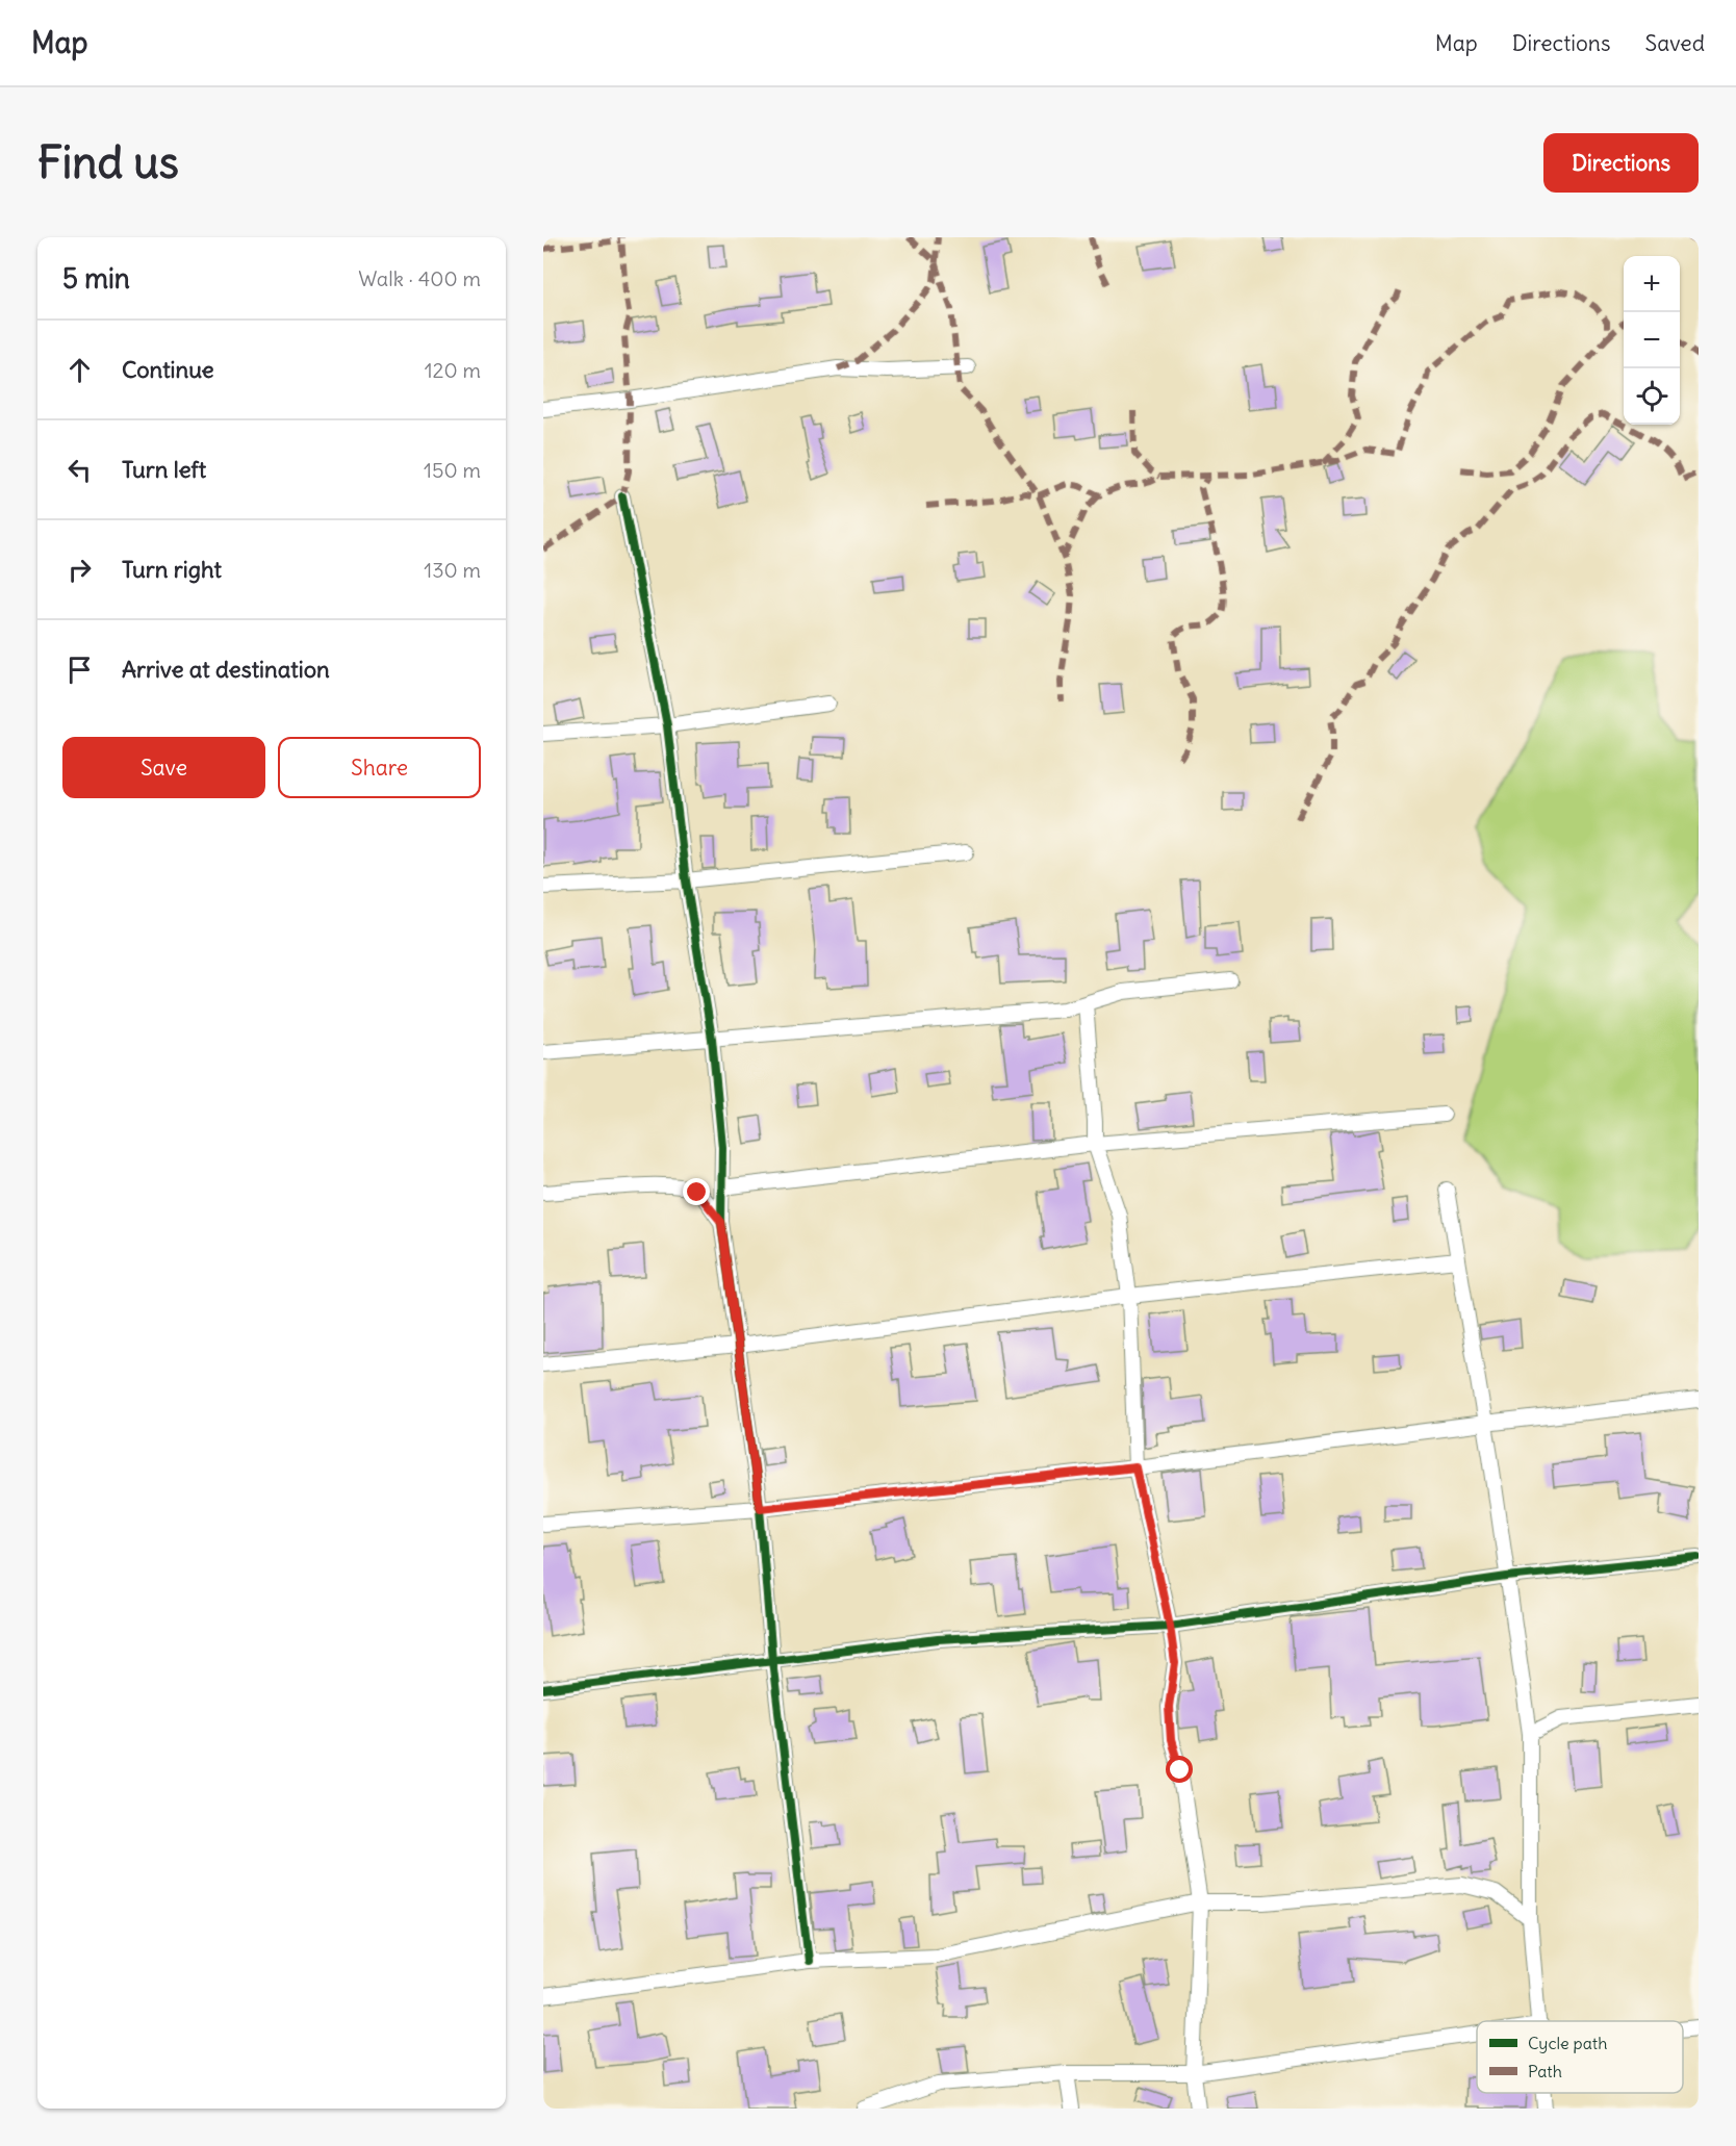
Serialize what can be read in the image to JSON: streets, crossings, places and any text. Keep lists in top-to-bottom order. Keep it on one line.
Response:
{"legend":["Cycle path","Path"],"page":{"header":"Map","nav":["Map","Directions","Saved"],"buttons":["Directions",["Save","Share"]],"title":"Find us","heading":["5 min","Walk · 400 m"],"map_buttons":["+","−"],"list":[["Continue","120 m"],["Turn left","150 m"],["Turn right","130 m"],"Arrive at destination"]}}
